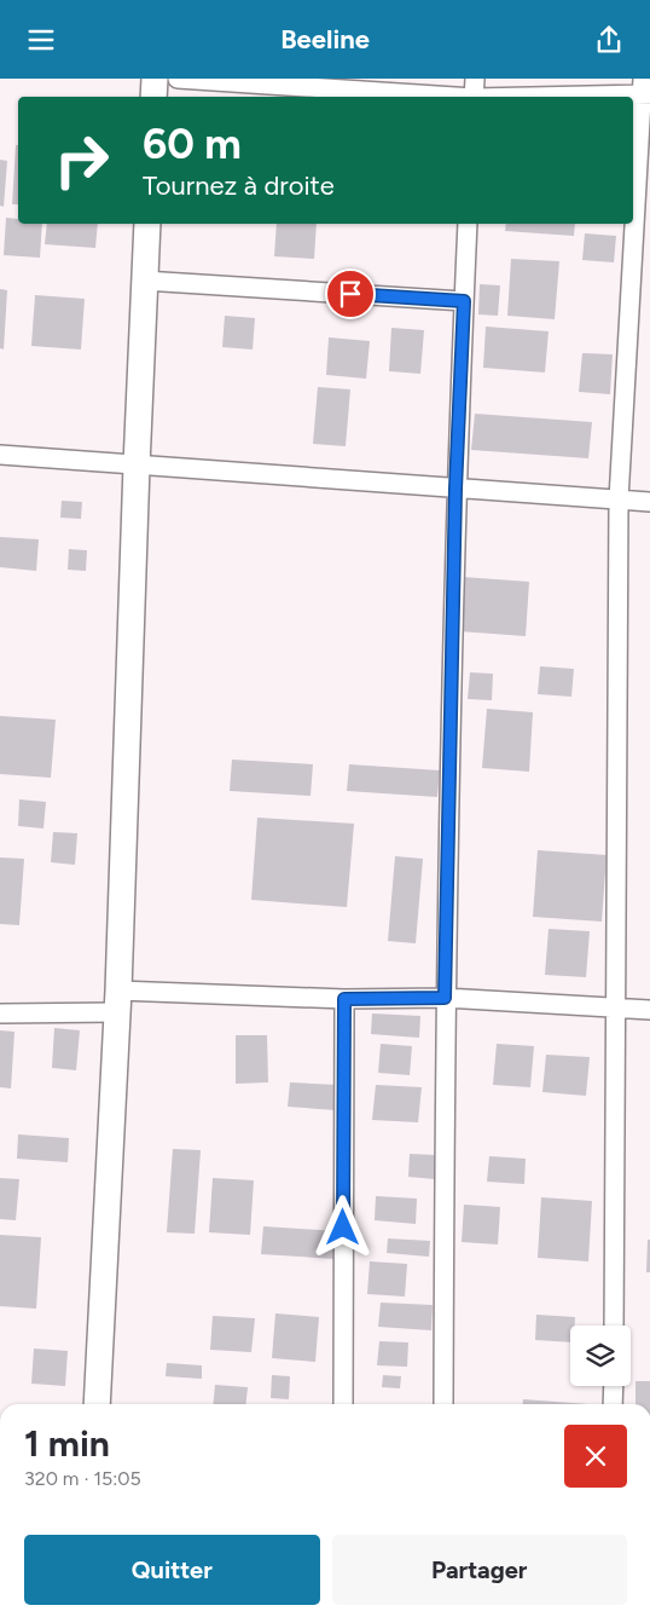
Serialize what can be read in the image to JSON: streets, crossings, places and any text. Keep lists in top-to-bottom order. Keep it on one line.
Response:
{"page":{"header":"Beeline","turn":["60 m","Tournez à droite"],"heading":["1 min","320 m · 15:05"],"buttons":["Quitter","Partager"]}}
